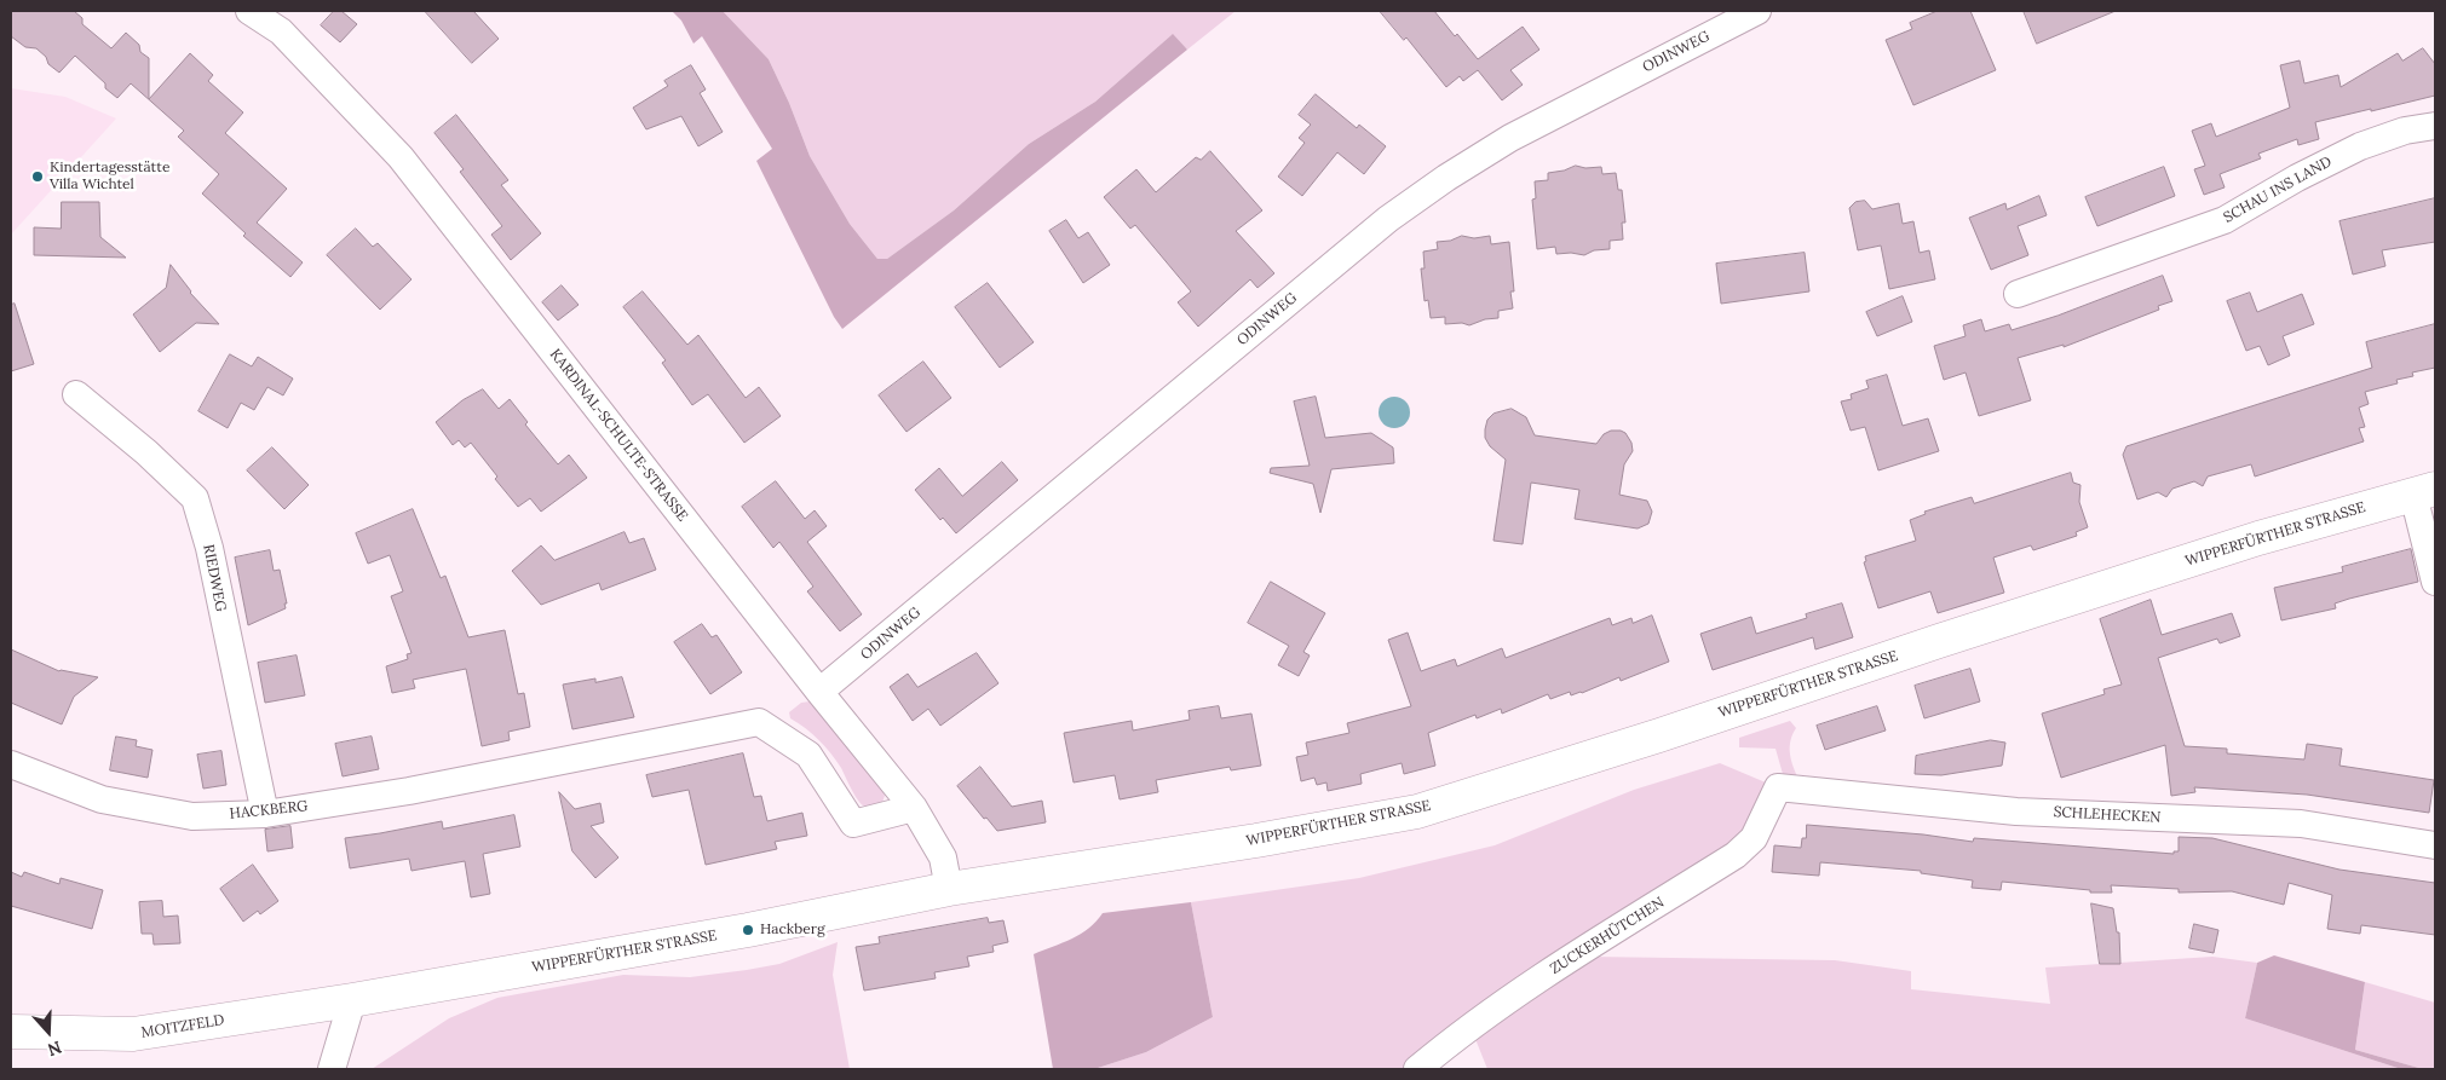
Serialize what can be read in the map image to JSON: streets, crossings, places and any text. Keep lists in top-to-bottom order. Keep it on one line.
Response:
{"streets":{"main road":["WIPPERFÜRTHER STRASSE","MOITZFELD"],"street":["ODINWEG","SCHAU INS LAND","KARDINAL-SCHULTE-STRASSE","RIEDWEG","HACKBERG","SCHLEHECKEN","ZUCKERHÜTCHEN"]},"crossings":[["ODINWEG","KARDINAL-SCHULTE-STRASSE"],["KARDINAL-SCHULTE-STRASSE","WIPPERFÜRTHER STRASSE"],["KARDINAL-SCHULTE-STRASSE","HACKBERG"],["WIPPERFÜRTHER STRASSE","MOITZFELD"],["RIEDWEG","HACKBERG"],["SCHLEHECKEN","ZUCKERHÜTCHEN"]],"places":["Kindertagesstätte Villa Wichtel","Hackberg"],"north":"bottom"}
